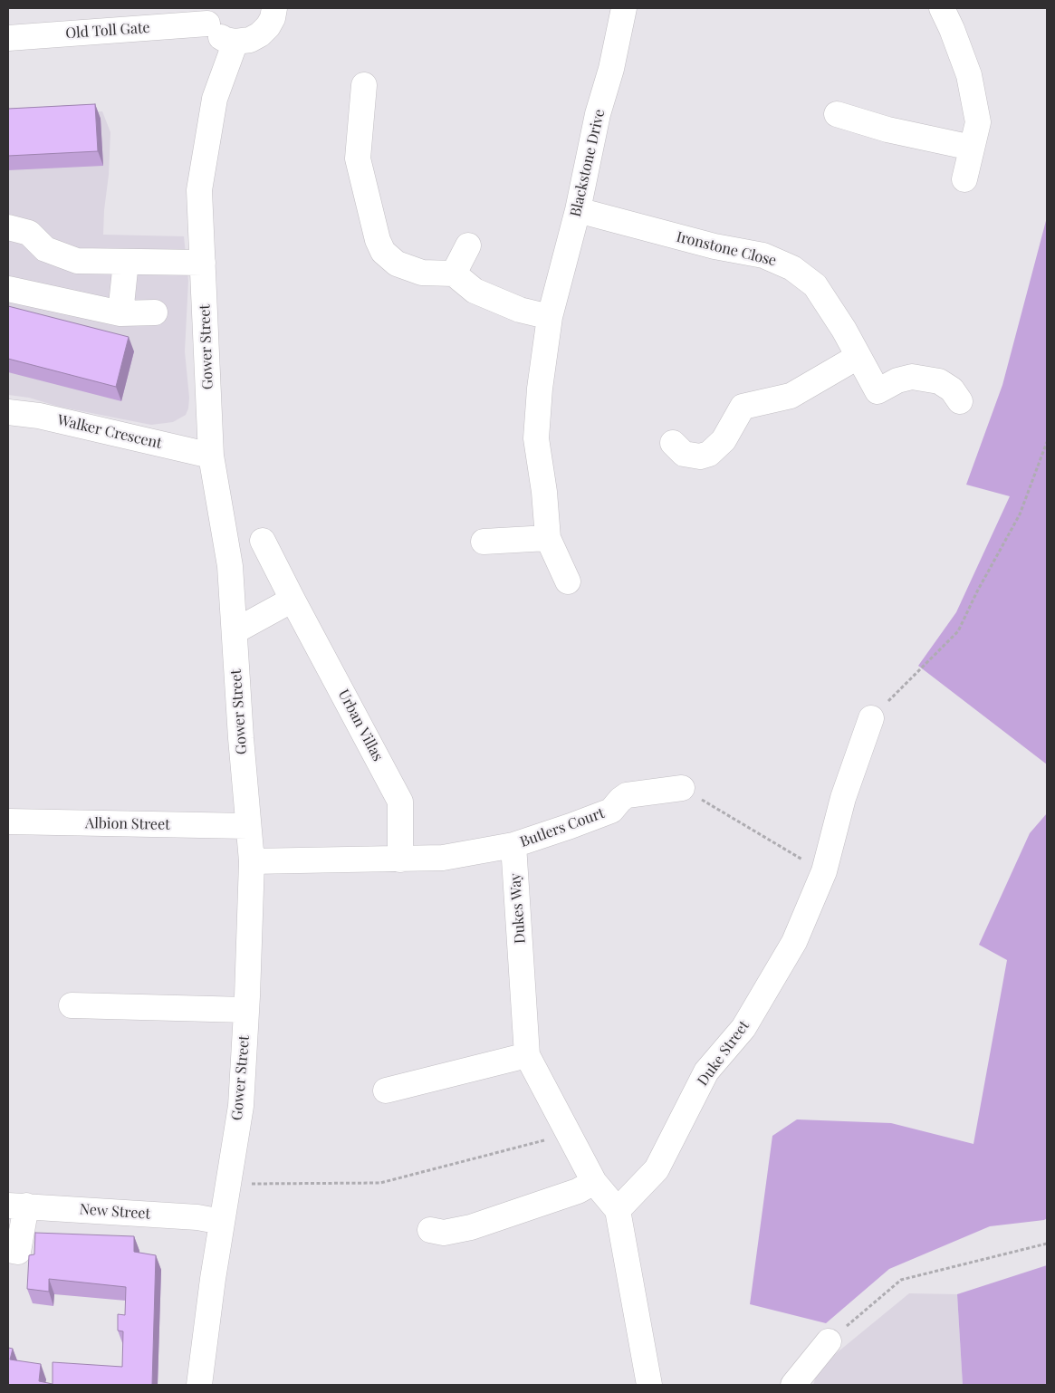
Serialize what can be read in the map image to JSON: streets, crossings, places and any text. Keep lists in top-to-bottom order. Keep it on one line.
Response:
{"streets":{"street":["Old Toll Gate","Blackstone Drive","Ironstone Close","Gower Street","Walker Crescent","Urban Villas","Albion Street","Butlers Court","Dukes Way","Duke Street","New Street"]},"crossings":[["Blackstone Drive","Ironstone Close"],["Gower Street","Walker Crescent"],["Gower Street","Albion Street"],["Gower Street","New Street"],["Butlers Court","Dukes Way"],["Dukes Way","Duke Street"]]}
